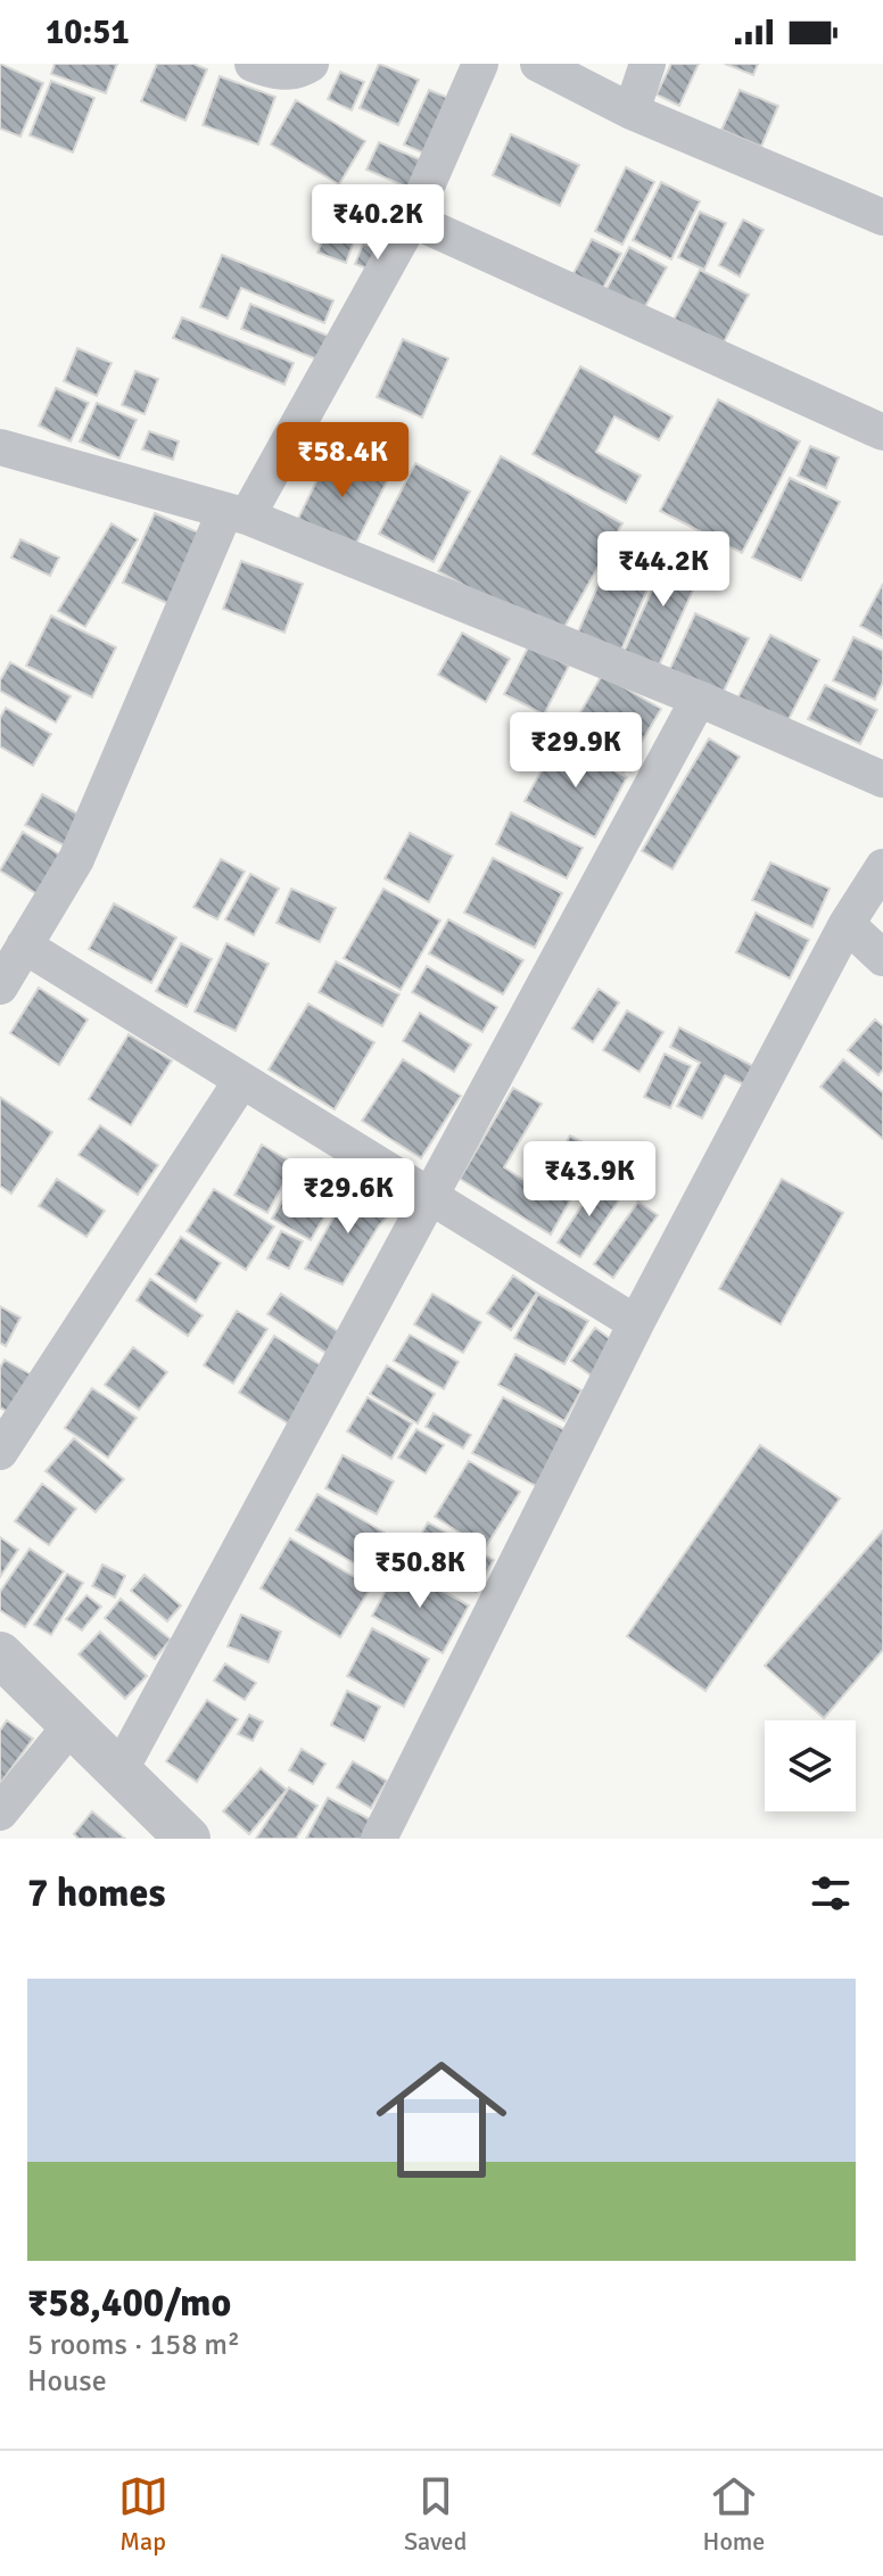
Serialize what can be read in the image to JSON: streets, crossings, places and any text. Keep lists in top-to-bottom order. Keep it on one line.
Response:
{"page":{"status":"10:51","price":["₹40.2K","₹58.4K","₹44.2K","₹29.9K","₹43.9K","₹29.6K","₹50.8K"],"heading":"7 homes","list":[{"name":"₹58,400/mo","note":"5 rooms · 158 m² · House"}],"tabs":["Map","Saved","Home"]}}
